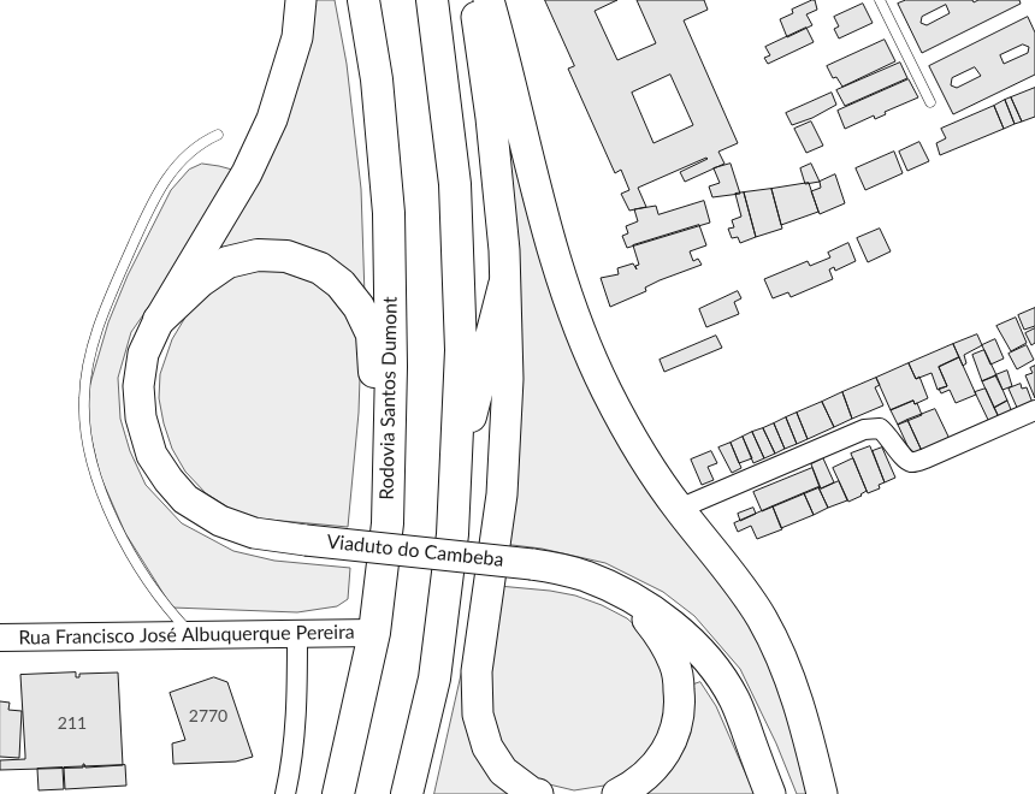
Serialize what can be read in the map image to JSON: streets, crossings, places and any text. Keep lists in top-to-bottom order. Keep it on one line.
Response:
{"streets":{"highway":["Rodovia Santos Dumont"],"main road":["Viaduto do Cambeba","Rua Francisco José Albuquerque Pereira"]},"crossings":[["Rodovia Santos Dumont","Rua Francisco José Albuquerque Pereira"]],"house_numbers":["2770","211"]}
